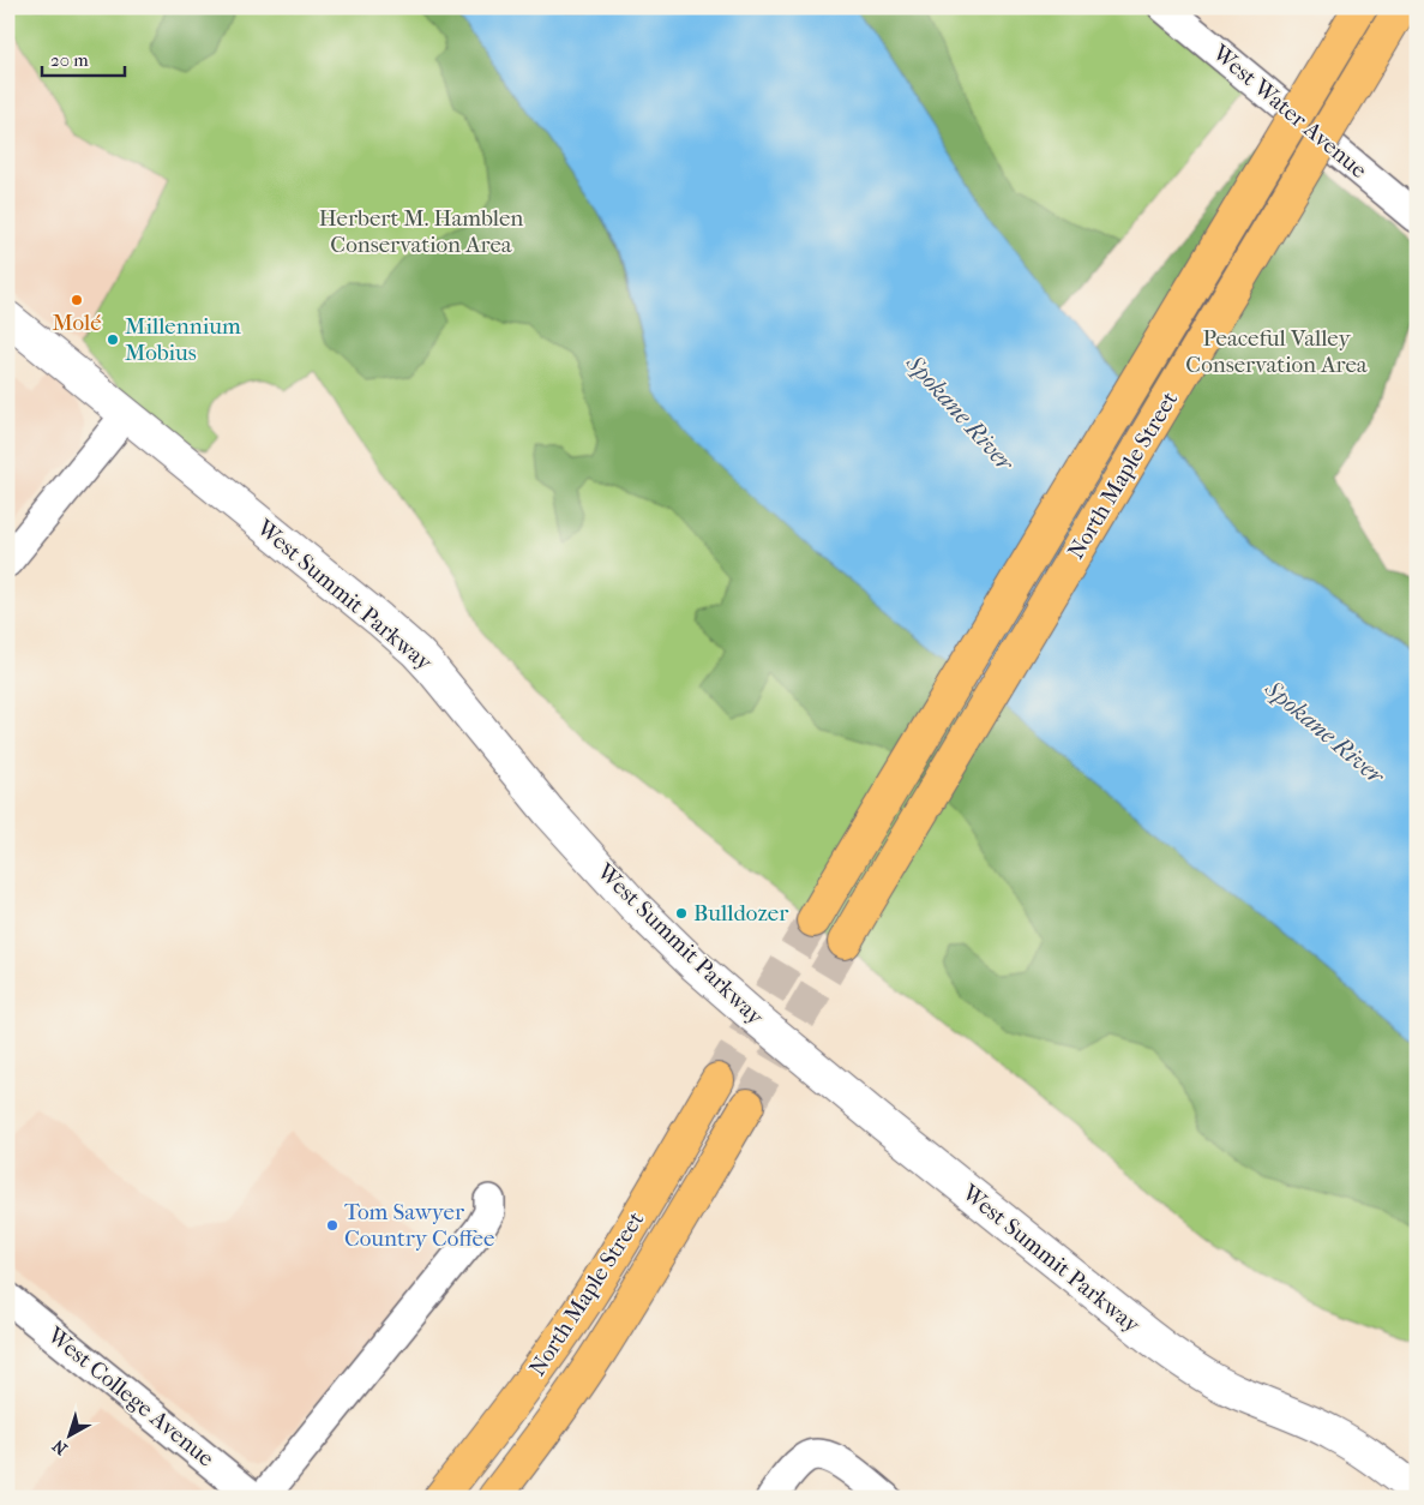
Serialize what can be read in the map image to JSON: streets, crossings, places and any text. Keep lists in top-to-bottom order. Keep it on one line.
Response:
{"streets":{"main road":["North Maple Street"],"street":["West Water Avenue","West Summit Parkway","West College Avenue"]},"water":["Spokane River"],"parks":["Herbert M. Hamblen Conservation Area","Peaceful Valley Conservation Area"],"places":["Molé","Millennium Mobius","Bulldozer","Tom Sawyer Country Coffee"],"scale_bar":"20 m","north":"bottom left"}
